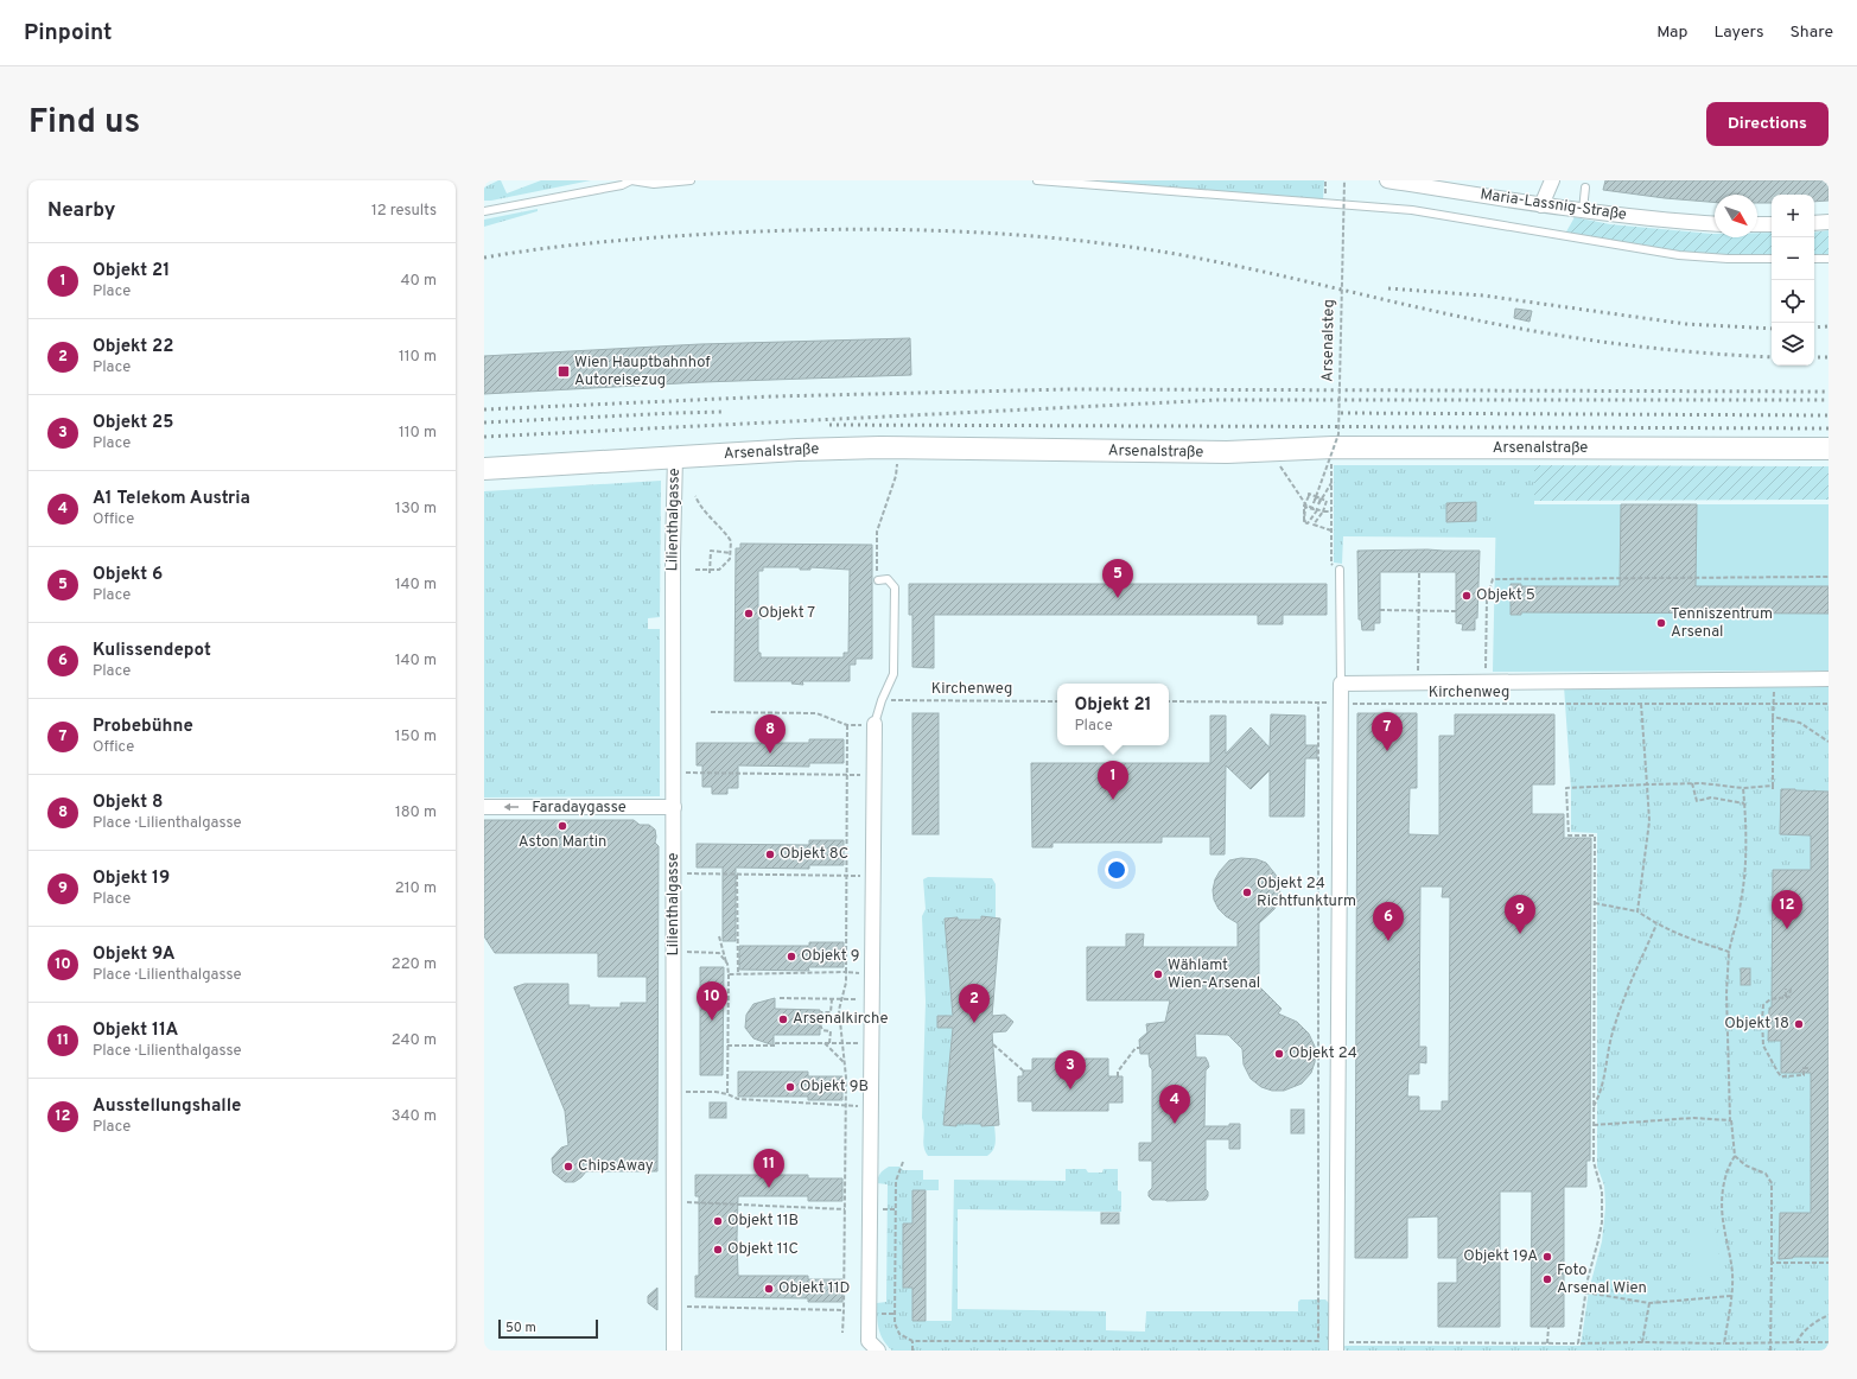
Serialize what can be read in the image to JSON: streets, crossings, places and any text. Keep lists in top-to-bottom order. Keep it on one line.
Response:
{"streets":{"main road":["Arsenalstraße"],"street":["Maria-Lassnig-Straße","Lilienthalgasse","Faradaygasse"],"path":["Arsenalsteg","Kirchenweg"]},"crossings":[["Arsenalstraße","Lilienthalgasse"],["Lilienthalgasse","Faradaygasse"]],"one_way":["Faradaygasse"],"places":{"transit":["Wien Hauptbahnhof Autoreisezug"],"other":["Objekt 5","Objekt 7","Tenniszentrum Arsenal","Aston Martin","Objekt 8C","Objekt 24 Richtfunkturm","Objekt 9","Wählamt Wien-Arsenal","Arsenalkirche","Objekt 18","Objekt 24","Objekt 9B","ChipsAway","Objekt 11B","Objekt 11C","Objekt 19A","Foto Arsenal Wien","Objekt 11D"]},"scale_bar":"50 m","north":"bottom right","page":{"header":"Pinpoint","nav":["Map","Layers","Share"],"title":"Find us","buttons":"Directions","heading":["Nearby","12 results"],"map_buttons":["+","−"],"list":[{"mark":"1","name":"Objekt 21","note":"Place","value":"40 m"},{"mark":"2","name":"Objekt 22","note":"Place","value":"110 m"},{"mark":"3","name":"Objekt 25","note":"Place","value":"110 m"},{"mark":"4","name":"A1 Telekom Austria","note":"Office","value":"130 m"},{"mark":"5","name":"Objekt 6","note":"Place","value":"140 m"},{"mark":"6","name":"Kulissendepot","note":"Place","value":"140 m"},{"mark":"7","name":"Probebühne","note":"Office","value":"150 m"},{"mark":"8","name":"Objekt 8","note":"Place · Lilienthalgasse","value":"180 m"},{"mark":"9","name":"Objekt 19","note":"Place","value":"210 m"},{"mark":"10","name":"Objekt 9A","note":"Place · Lilienthalgasse","value":"220 m"},{"mark":"11","name":"Objekt 11A","note":"Place · Lilienthalgasse","value":"240 m"},{"mark":"12","name":"Ausstellungshalle","note":"Place","value":"340 m"}],"pins":["5","7","8","1","12","9","6","10","2","3","4","11"],"popup":["Objekt 21","Place"],"scale":"50 m"}}
